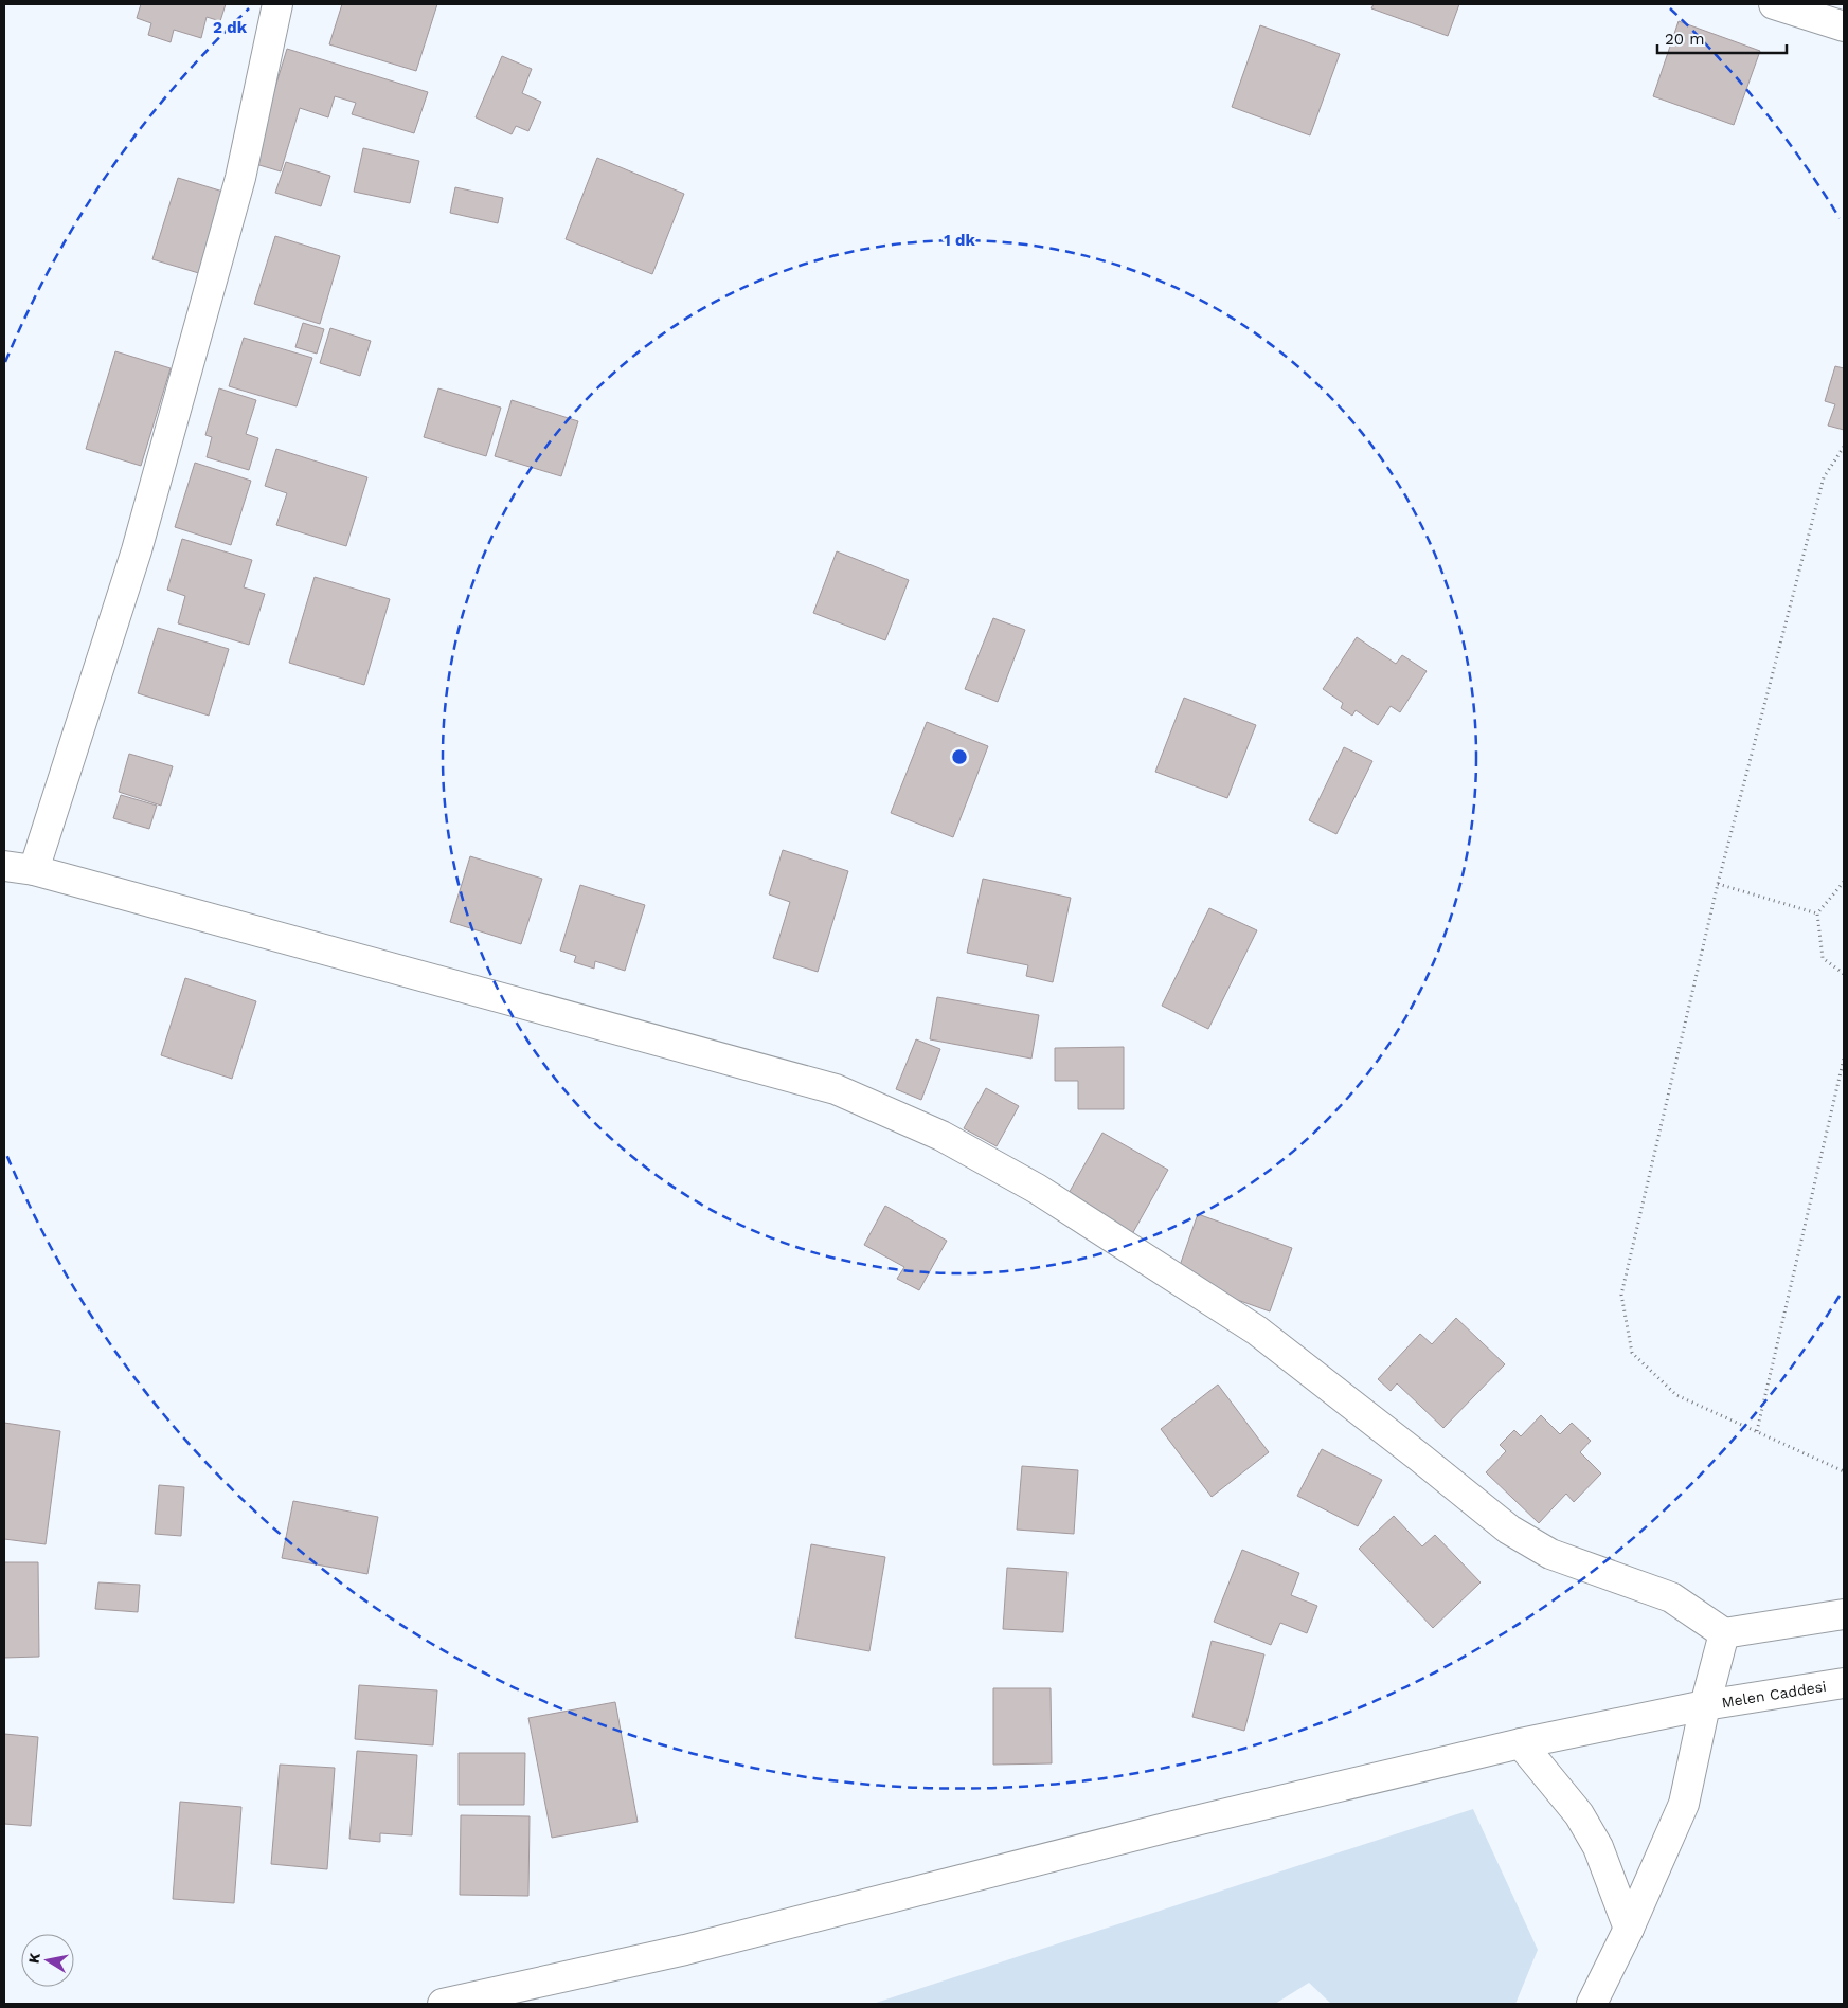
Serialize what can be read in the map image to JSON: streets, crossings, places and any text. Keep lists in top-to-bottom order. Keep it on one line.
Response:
{"streets":{"street":["Melen Caddesi"]},"scale_bar":"20 m","north":"left","rings":["2 dk","1 dk"]}
